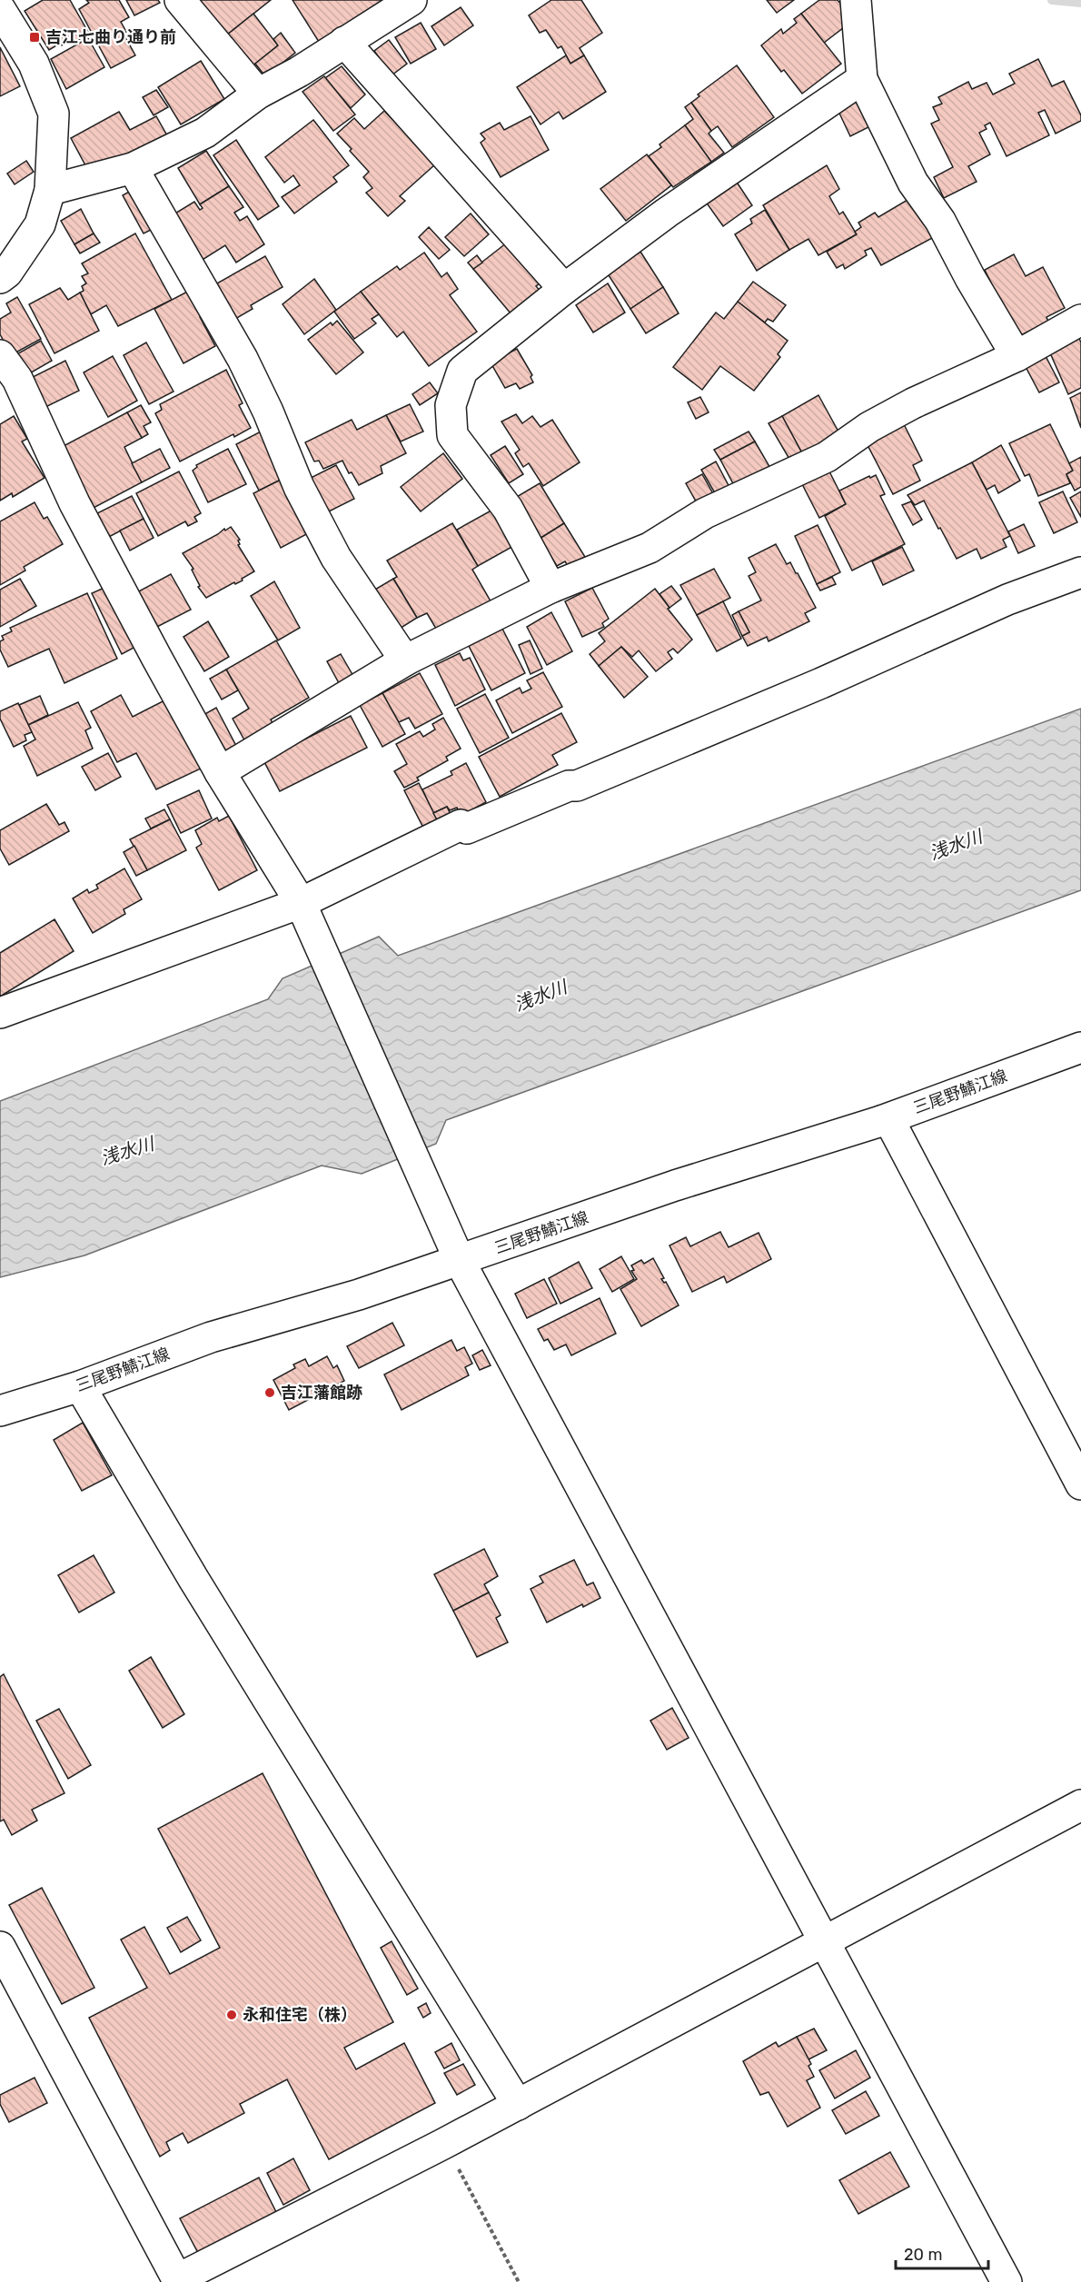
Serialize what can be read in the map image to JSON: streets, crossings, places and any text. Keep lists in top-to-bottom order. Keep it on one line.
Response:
{"streets":{"street":["三尾野鯖江線"]},"water":["浅水川"],"places":{"transit":["吉江七曲り通り前"],"other":["吉江藩館跡","永和住宅（株）"]},"scale_bar":"20 m"}
